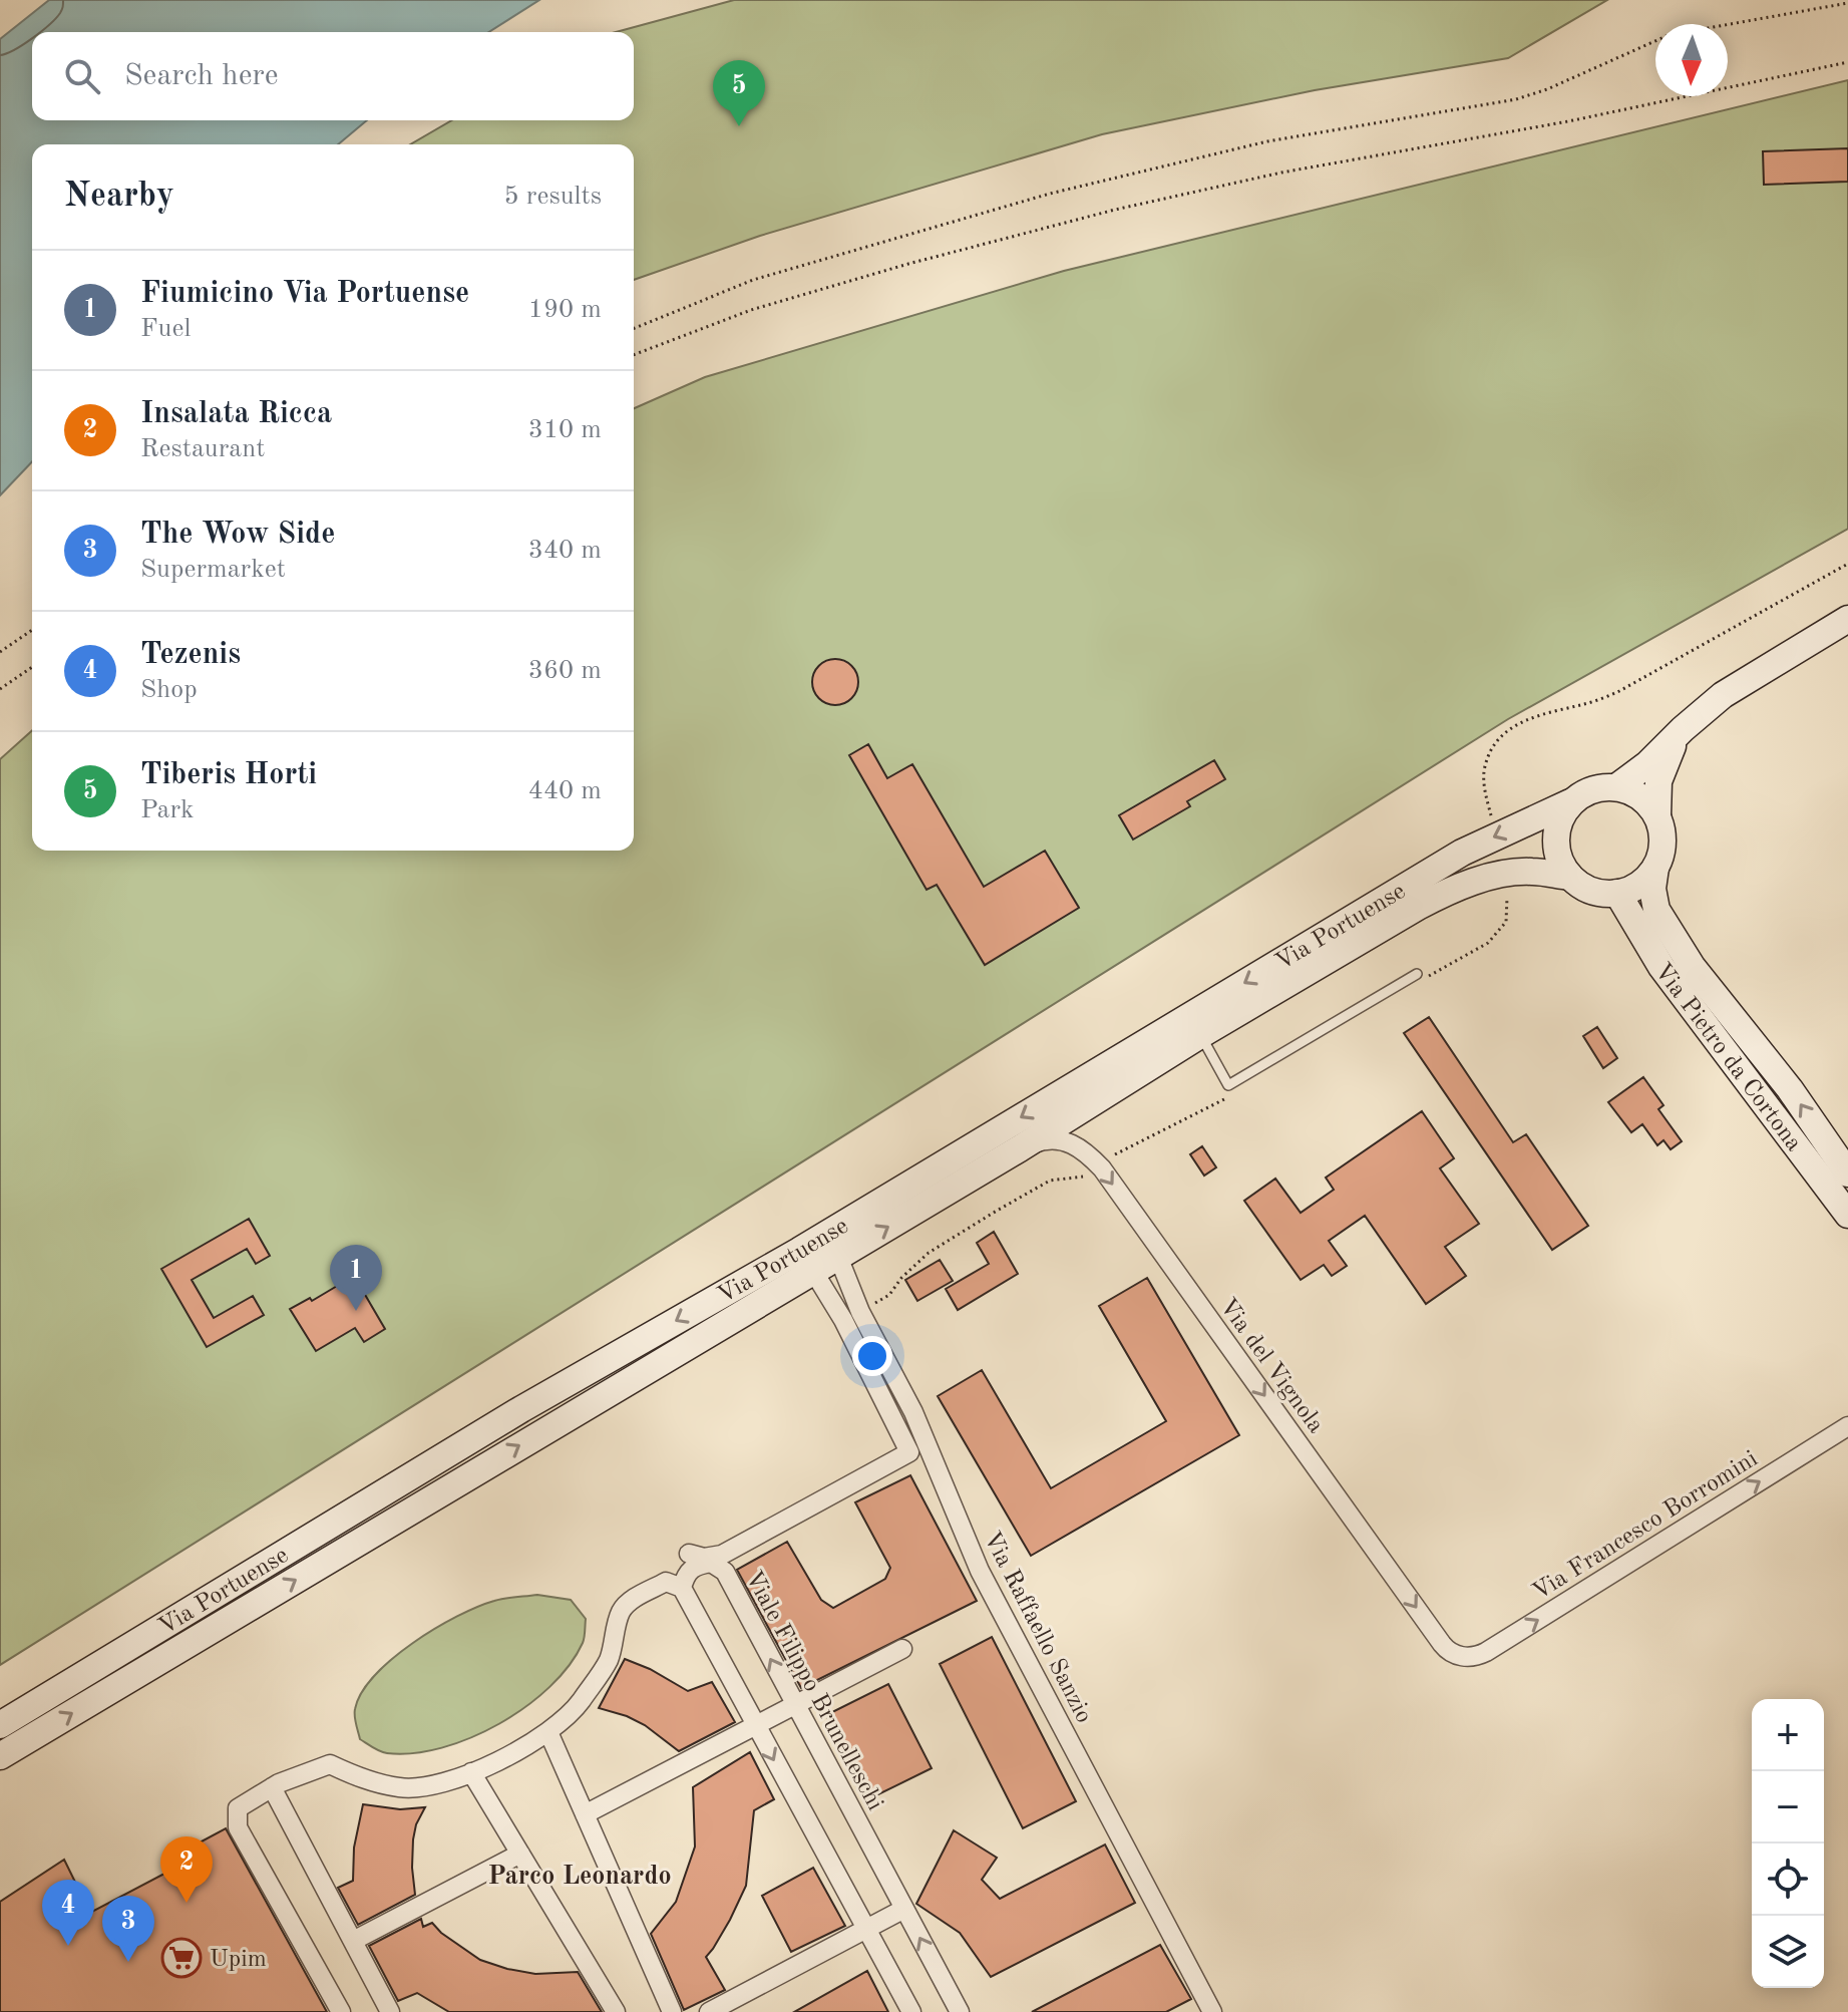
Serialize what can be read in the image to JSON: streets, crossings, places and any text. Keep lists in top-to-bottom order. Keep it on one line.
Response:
{"streets":{"street":["Via Portuense","Via Pietro da Cortona","Via del Vignola","Via Francesco Borromini","Via Raffaello Sanzio","Viale Filippo Brunelleschi"]},"crossings":[["Via Portuense","Via Pietro da Cortona"],["Via Portuense","Via del Vignola"],["Via Portuense","Via Raffaello Sanzio"],["Via del Vignola","Via Francesco Borromini"]],"one_way":["Via del Vignola","Via Francesco Borromini"],"districts":["Parco Leonardo"],"places":{"supermarket":["Upim"]},"north":"bottom","page":{"search":"Search here","pins":["5","1","2","4","3"],"heading":["Nearby","5 results"],"list":[{"mark":"1","name":"Fiumicino Via Portuense","note":"Fuel","value":"190 m"},{"mark":"2","name":"Insalata Ricca","note":"Restaurant","value":"310 m"},{"mark":"3","name":"The Wow Side","note":"Supermarket","value":"340 m"},{"mark":"4","name":"Tezenis","note":"Shop","value":"360 m"},{"mark":"5","name":"Tiberis Horti","note":"Park","value":"440 m"}],"map_buttons":["+","−"]}}
